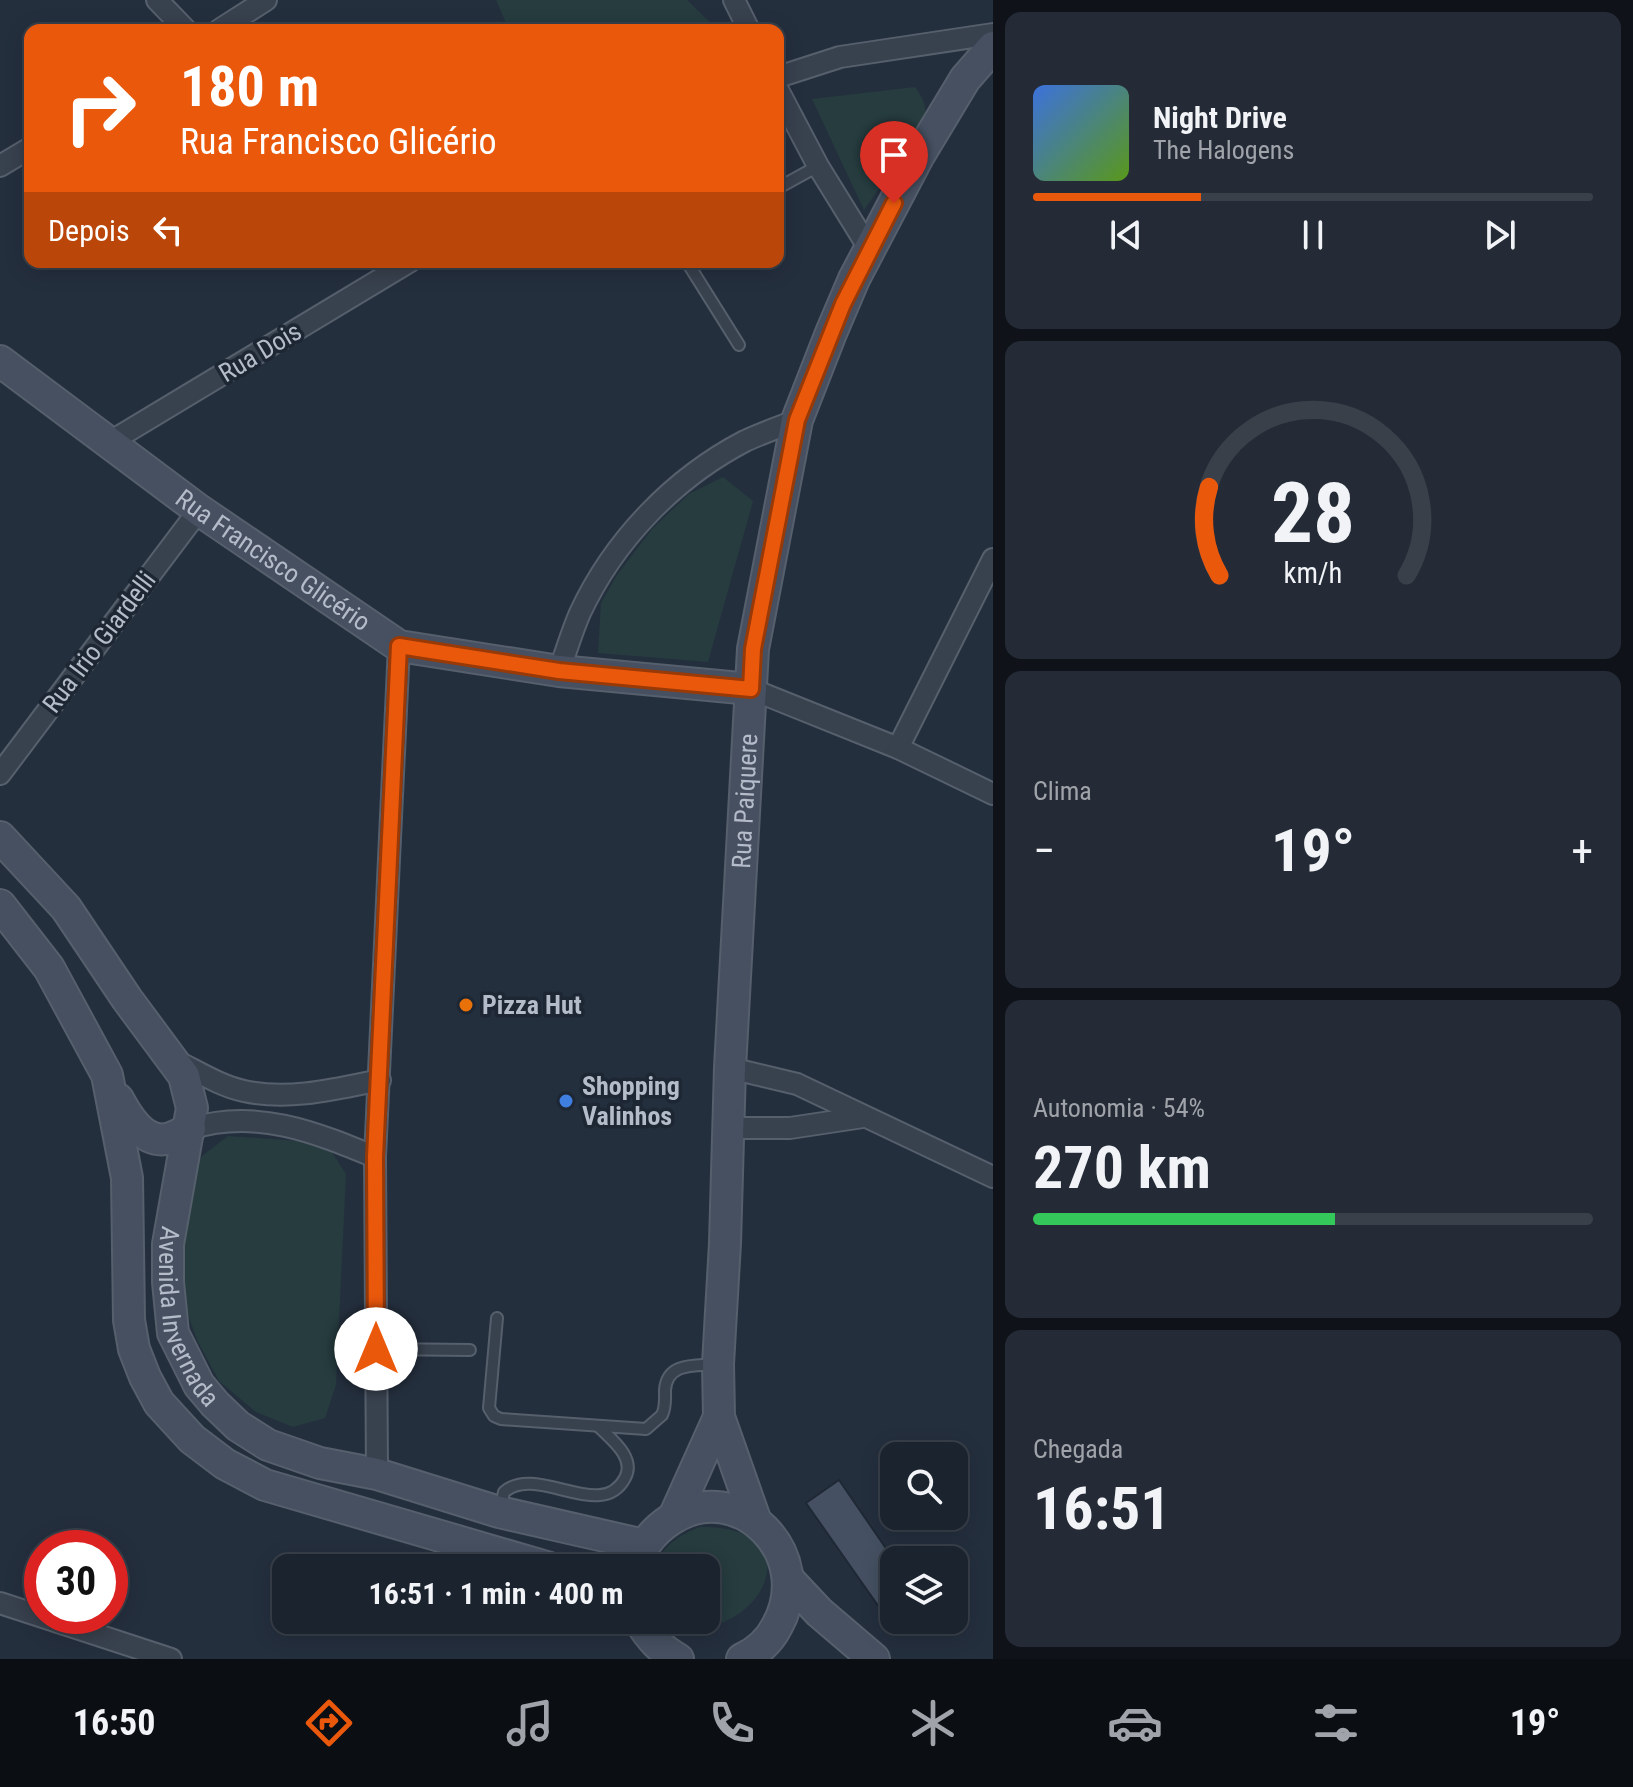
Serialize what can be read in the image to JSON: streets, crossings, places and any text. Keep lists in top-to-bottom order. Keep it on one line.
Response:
{"streets":{"main road":["Rua Francisco Glicério","Rua Paiquere","Avenida Invernada"],"street":["Rua Dois","Rua Irio Giardelli"]},"crossings":[["Rua Dois","Rua Francisco Glicério"],["Rua Francisco Glicério","Rua Irio Giardelli"],["Rua Francisco Glicério","Rua Paiquere"]],"places":["Pizza Hut","Shopping Valinhos"],"page":{"turn":["180 m","Rua Francisco Glicério"],"song":["Night Drive","The Halogens"],"then":"Depois","tile":["Clima",["Autonomia · 54%","270 km"],["Chegada","16:51"]],"heat":["−","19°","+"],"limit":"30","trip":"16:51 · 1 min · 400 m","tabs":["16:50","19°"],"gauge":["28","km/h"]}}
